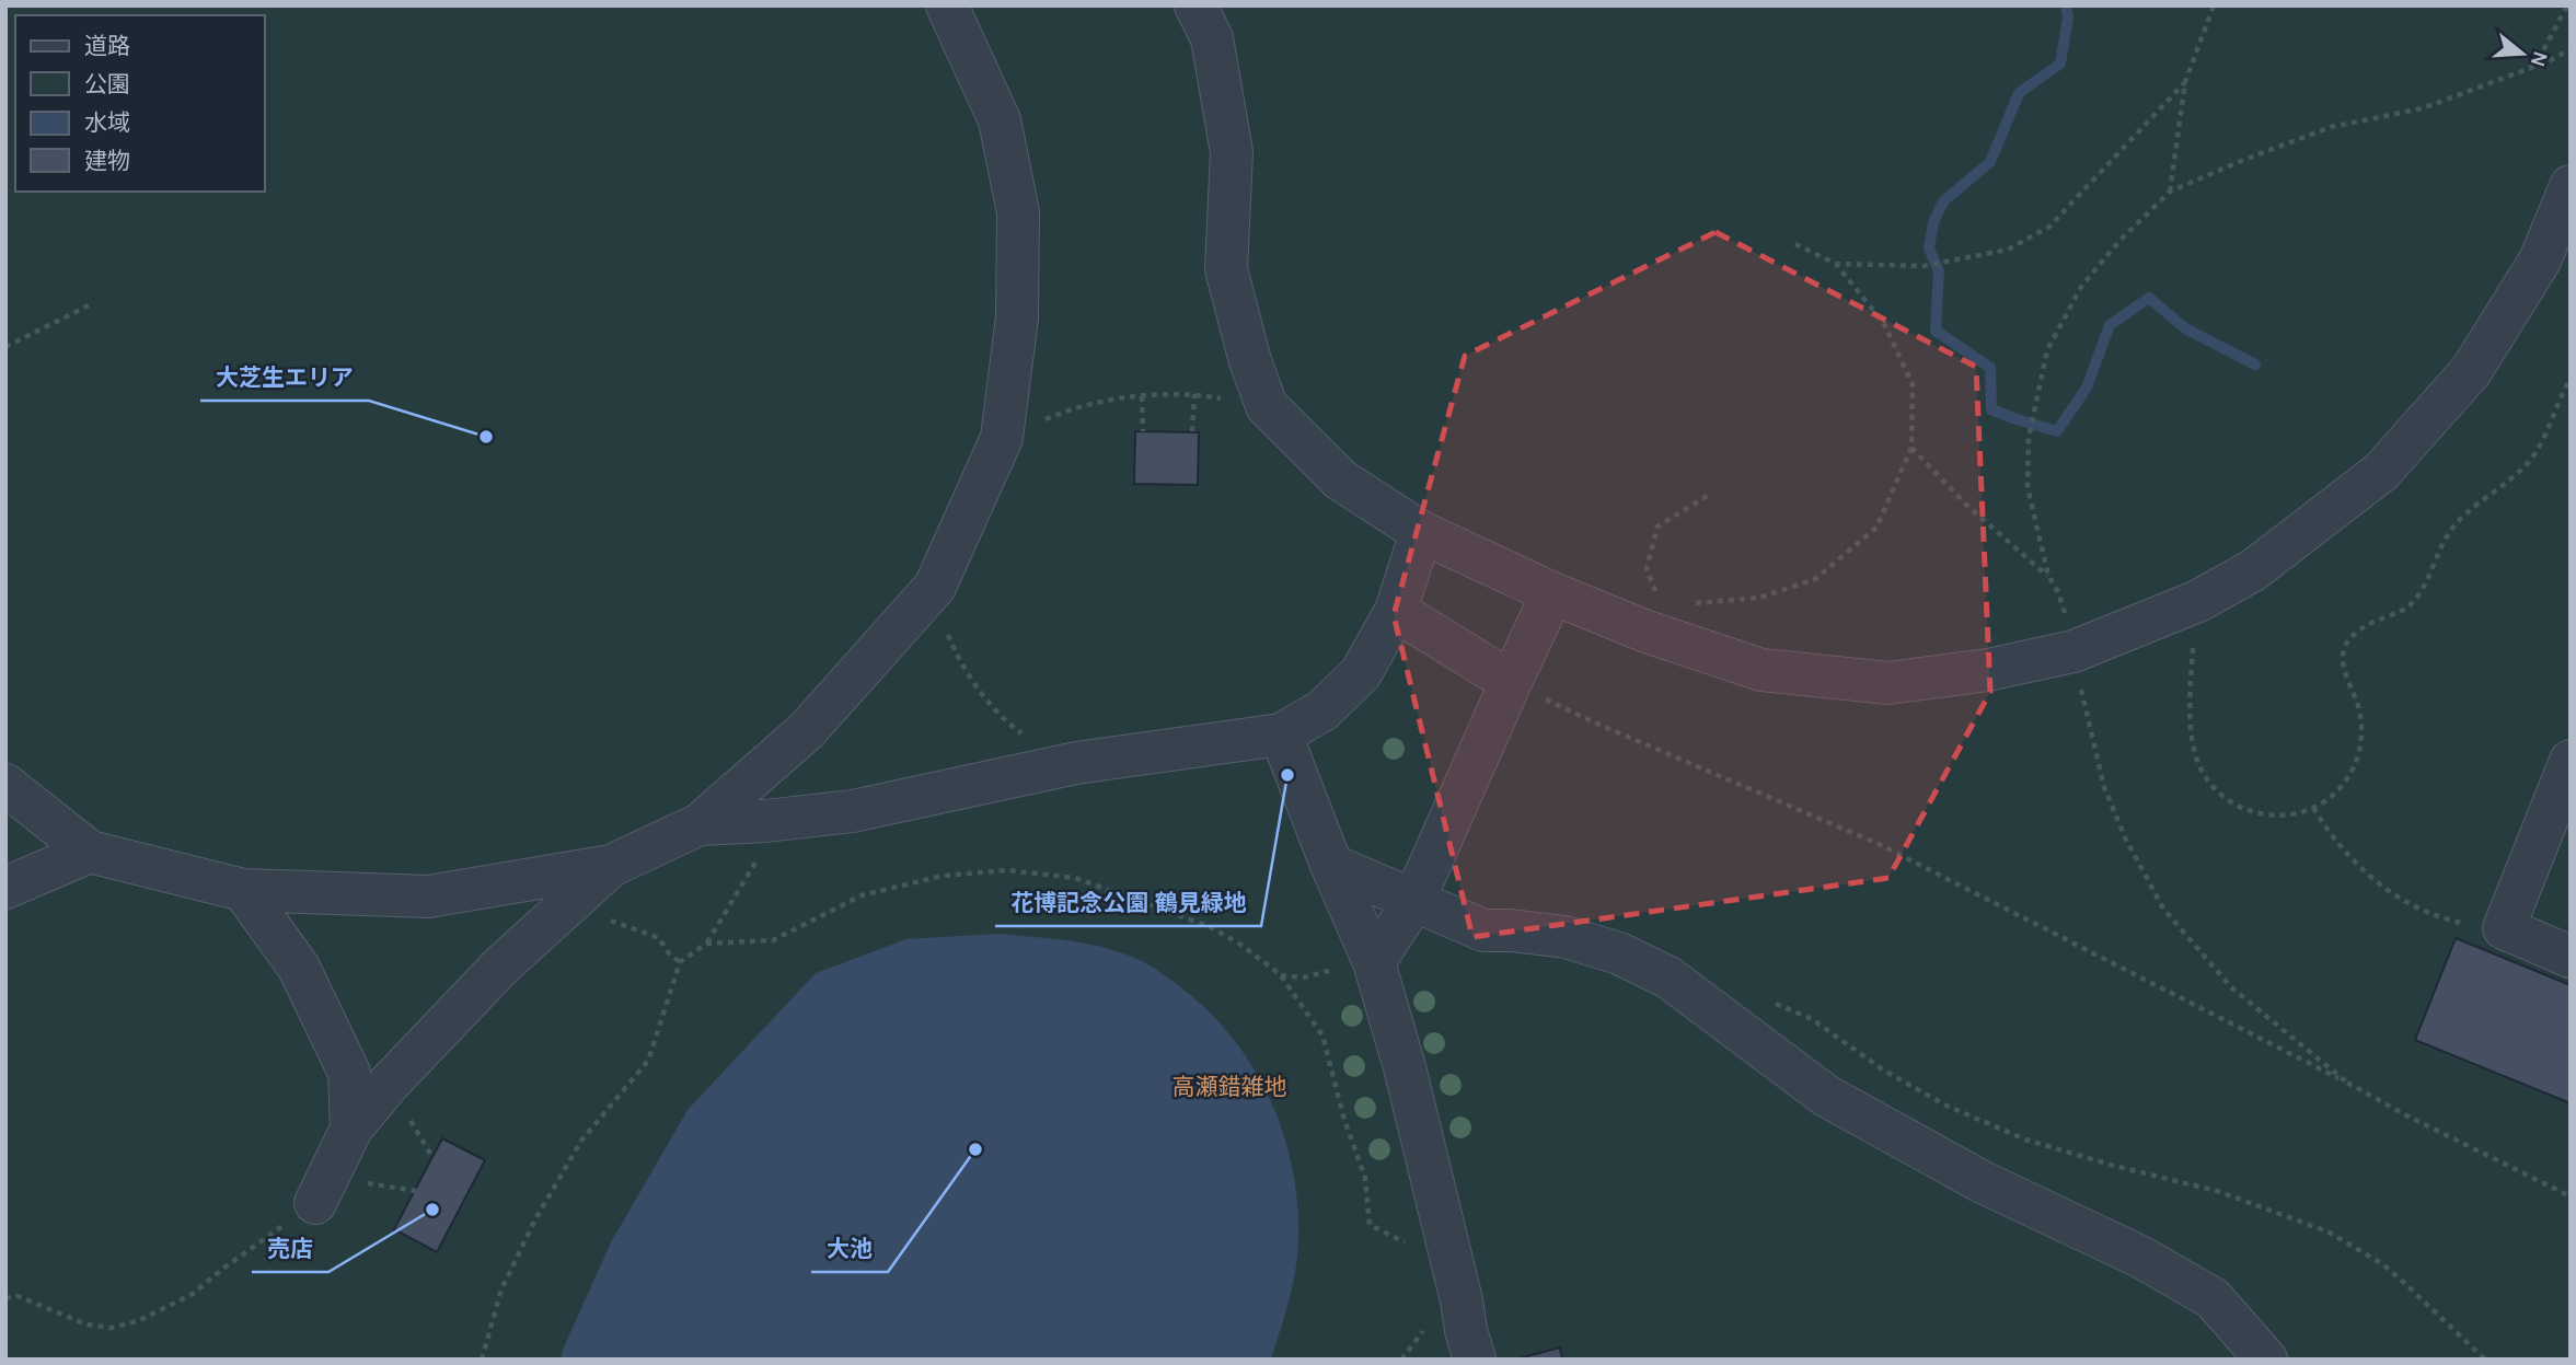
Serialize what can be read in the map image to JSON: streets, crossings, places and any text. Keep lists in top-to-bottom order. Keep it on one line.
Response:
{"districts":["高瀬錯雑地"],"places":["大芝生エリア","花博記念公園 鶴見緑地","大池","売店"],"legend":["道路","公園","水域","建物"],"north":"right"}
